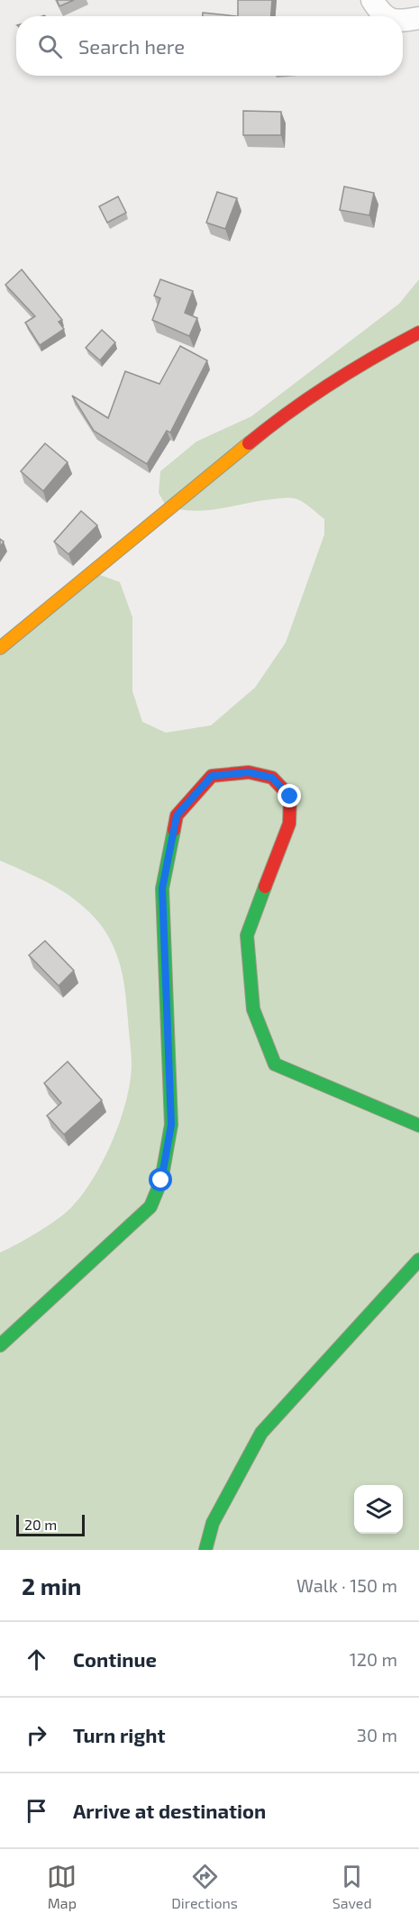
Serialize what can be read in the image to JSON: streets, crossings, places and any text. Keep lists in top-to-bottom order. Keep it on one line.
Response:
{"scale_bar":"20 m","page":{"search":"Search here","scale":"20 m","heading":["2 min","Walk · 150 m"],"list":[["Continue","120 m"],["Turn right","30 m"],"Arrive at destination"],"nav":["Map","Directions","Saved"]}}
